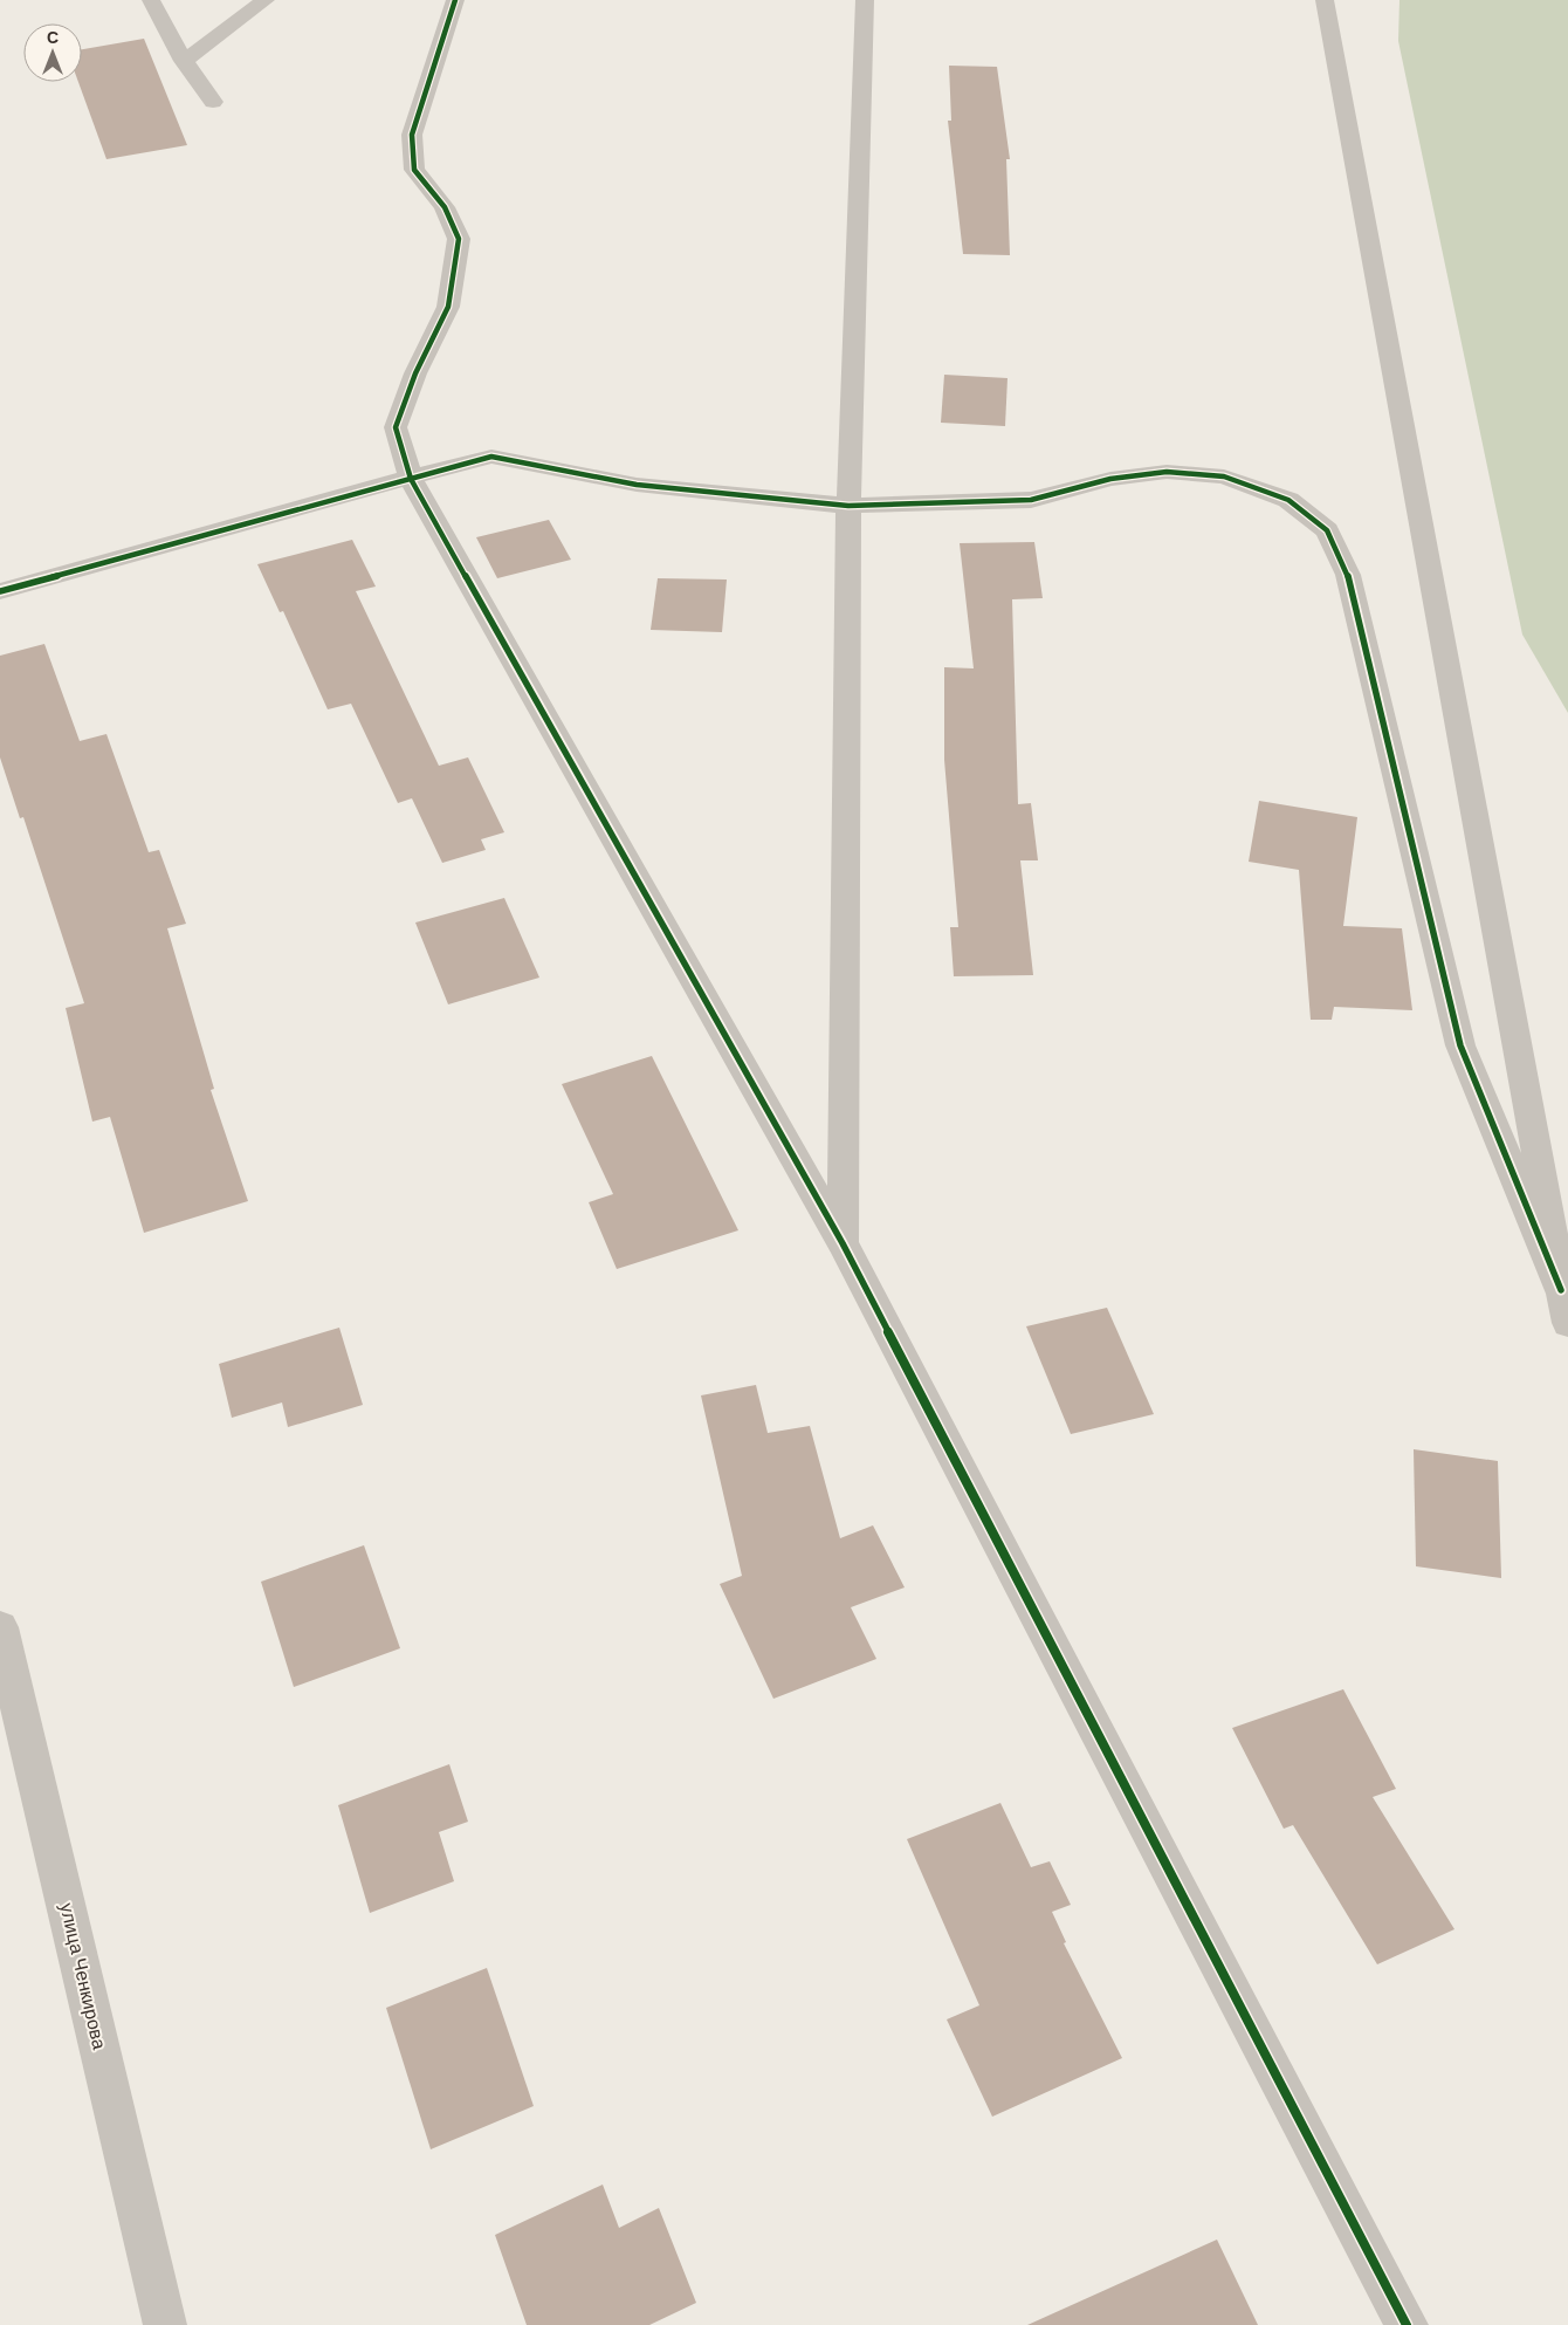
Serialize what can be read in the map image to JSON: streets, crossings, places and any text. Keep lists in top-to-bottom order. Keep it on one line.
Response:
{"streets":{"street":["улица Ченкирова"]},"north":"top"}
